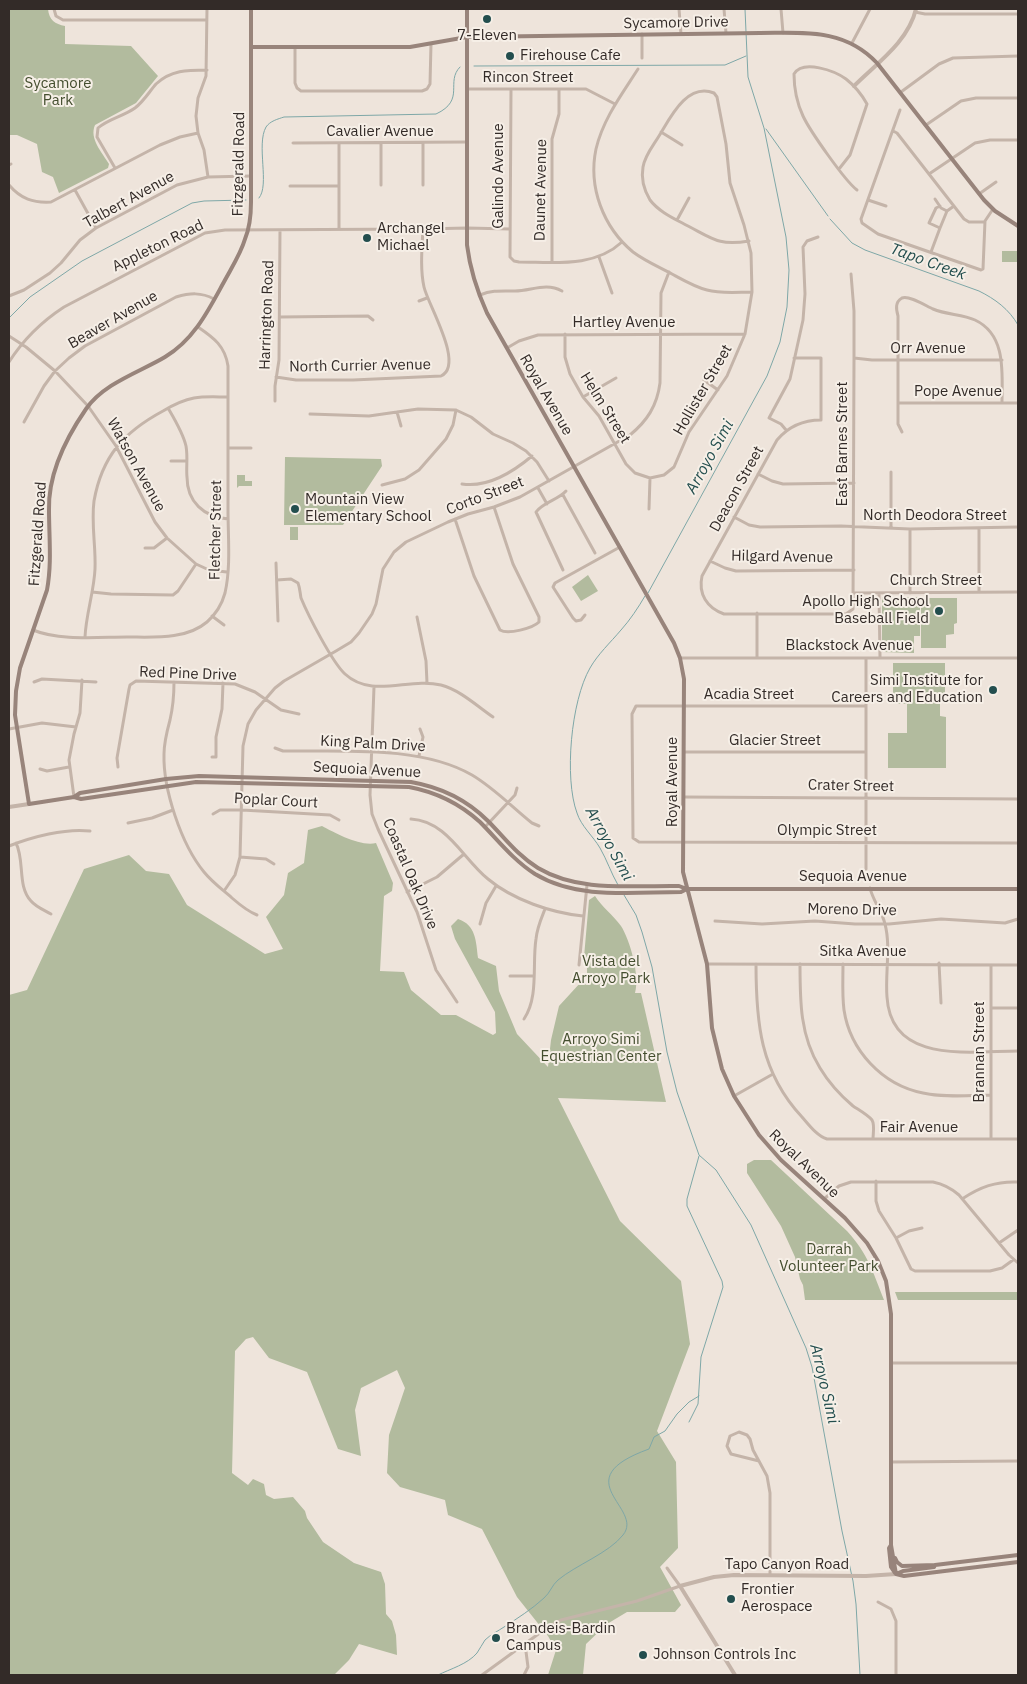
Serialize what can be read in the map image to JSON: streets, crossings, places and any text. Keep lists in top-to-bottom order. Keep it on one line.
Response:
{"streets":{"main road":["Sycamore Drive","Fitzgerald Road","Royal Avenue","Sequoia Avenue","Tapo Canyon Road"],"street":["Rincon Street","Cavalier Avenue","Galindo Avenue","Daunet Avenue","Talbert Avenue","Appleton Road","Harrington Road","Beaver Avenue","Hartley Avenue","Orr Avenue","North Currier Avenue","Hollister Street","Pope Avenue","Helm Street","East Barnes Street","Watson Avenue","Deacon Street","Corto Street","North Deodora Street","Fletcher Street","Hilgard Avenue","Church Street","Blackstock Avenue","Red Pine Drive","Acadia Street","Glacier Street","King Palm Drive","Crater Street","Poplar Court","Olympic Street","Coastal Oak Drive","Moreno Drive","Sitka Avenue","Brannan Street","Fair Avenue"]},"crossings":[["Sycamore Drive","Fitzgerald Road"],["Sycamore Drive","Royal Avenue"],["Rincon Street","Galindo Avenue"],["Rincon Street","Daunet Avenue"],["Rincon Street","Royal Avenue"],["Cavalier Avenue","Royal Avenue"],["Fitzgerald Road","Talbert Avenue"],["Fitzgerald Road","Appleton Road"],["Fitzgerald Road","Beaver Avenue"],["Fitzgerald Road","Watson Avenue"],["Fitzgerald Road","Fletcher Street"],["Fitzgerald Road","Sequoia Avenue"],["Galindo Avenue","Daunet Avenue"],["Galindo Avenue","Appleton Road"],["Appleton Road","Harrington Road"],["Appleton Road","Royal Avenue"],["Appleton Road","Watson Avenue"],["Harrington Road","North Currier Avenue"],["Beaver Avenue","Watson Avenue"],["Hartley Avenue","Hollister Street"],["Hartley Avenue","Royal Avenue"],["Hartley Avenue","Helm Street"],["Hartley Avenue","Corto Street"],["Orr Avenue","East Barnes Street"],["Hollister Street","Helm Street"],["Royal Avenue","Corto Street"],["Royal Avenue","Blackstock Avenue"],["Royal Avenue","Acadia Street"],["Royal Avenue","Glacier Street"],["Royal Avenue","Sequoia Avenue"],["Royal Avenue","Crater Street"],["Royal Avenue","Olympic Street"],["Royal Avenue","Sitka Avenue"],["Royal Avenue","Tapo Canyon Road"],["Helm Street","Corto Street"],["East Barnes Street","North Deodora Street"],["East Barnes Street","Hilgard Avenue"],["East Barnes Street","Church Street"],["Watson Avenue","Fletcher Street"],["Deacon Street","North Deodora Street"],["Deacon Street","Hilgard Avenue"],["Corto Street","Red Pine Drive"],["Corto Street","Sequoia Avenue"],["Corto Street","Poplar Court"],["Acadia Street","Olympic Street"],["King Palm Drive","Coastal Oak Drive"],["Sequoia Avenue","Coastal Oak Drive"],["Sitka Avenue","Brannan Street"],["Brannan Street","Fair Avenue"]],"water":["Tapo Creek","Arroyo Simi"],"parks":["Sycamore Park","Vista del Arroyo Park","Arroyo Simi Equestrian Center","Darrah Volunteer Park"],"places":["7-Eleven","Firehouse Cafe","Archangel Michael","Mountain View Elementary School","Apollo High School Baseball Field","Simi Institute for Careers and Education","Frontier Aerospace","Brandeis-Bardin Campus","Johnson Controls Inc"]}
